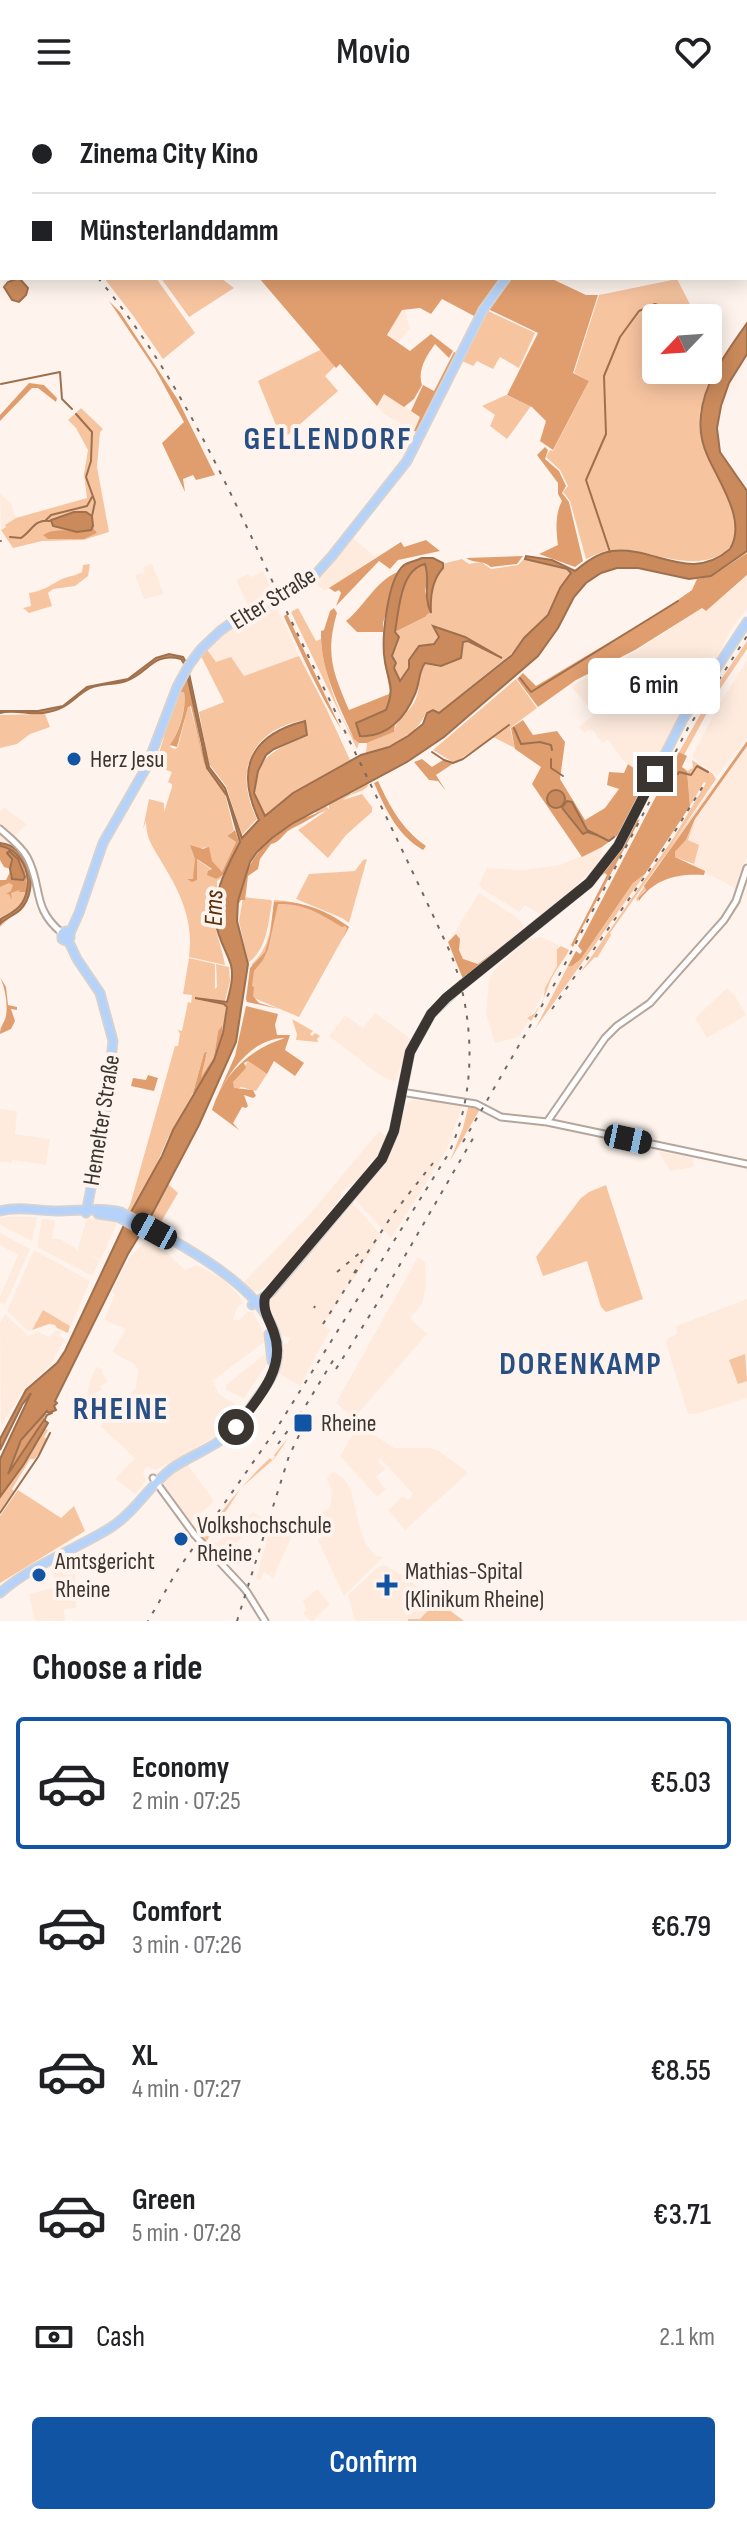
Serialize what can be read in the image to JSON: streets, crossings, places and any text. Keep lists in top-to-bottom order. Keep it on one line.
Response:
{"streets":{"main road":["Elter Straße","Hemelter Straße"]},"crossings":[["Elter Straße","Hemelter Straße"]],"districts":["GELLENDORF","DORENKAMP","RHEINE"],"water":["Ems"],"places":{"other":["Herz Jesu","Volkshochschule Rheine","Amtsgericht Rheine"],"transit":["Rheine"],"health":["Mathias-Spital (Klinikum Rheine)"]},"north":"bottom left","page":{"header":"Movio","banner":["Zinema City Kino","Münsterlanddamm"],"bubble":"6 min","heading":"Choose a ride","list":[{"name":"Economy","note":"2 min · 07:25","value":"€5.03"},{"name":"Comfort","note":"3 min · 07:26","value":"€6.79"},{"name":"XL","note":"4 min · 07:27","value":"€8.55"},{"name":"Green","note":"5 min · 07:28","value":"€3.71"}],"pay":["Cash","2.1 km"],"buttons":"Confirm"}}
